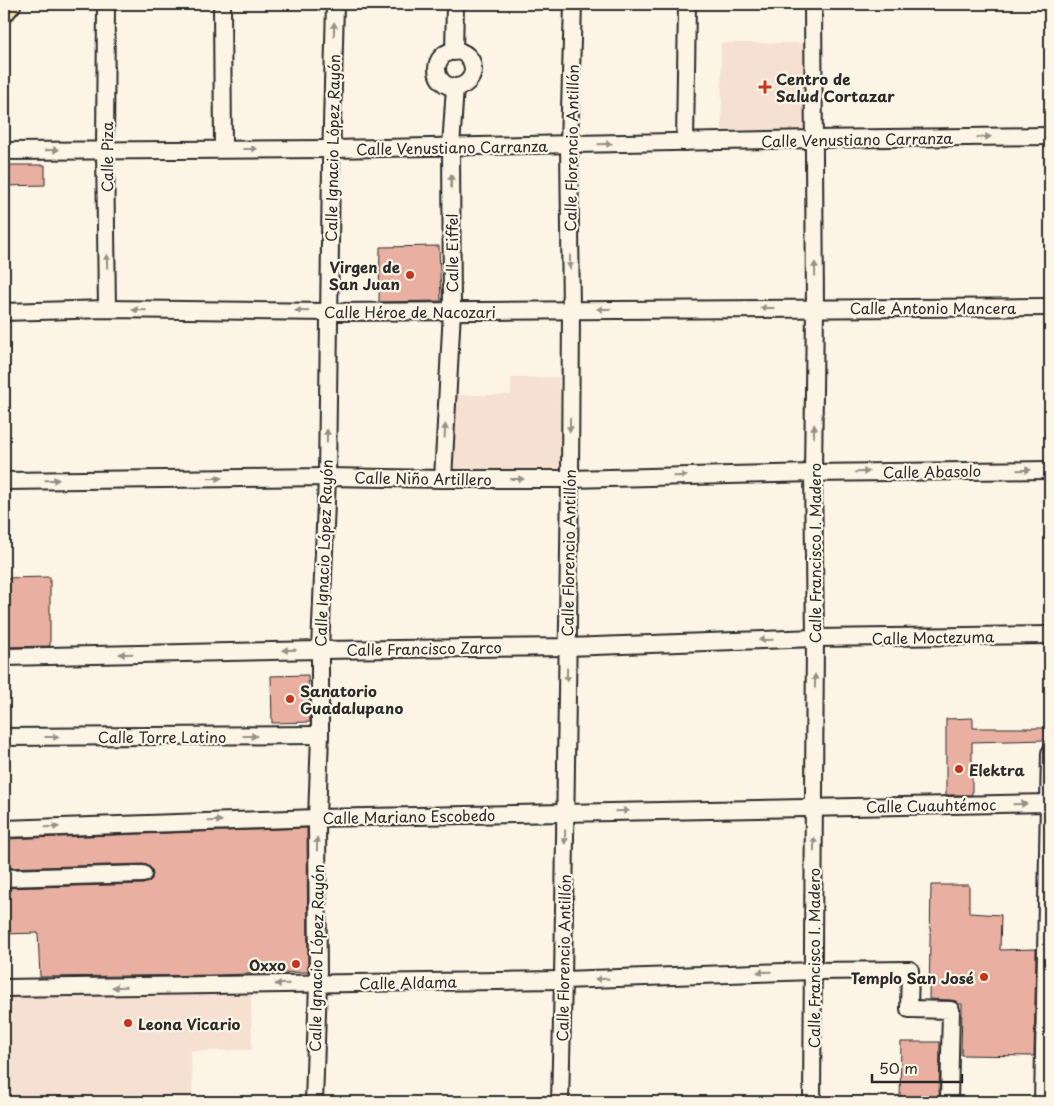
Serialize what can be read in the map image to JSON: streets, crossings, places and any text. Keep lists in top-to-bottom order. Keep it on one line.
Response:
{"streets":{"street":["Calle Venustiano Carranza","Calle Ignacio López Rayón","Calle Florencio Antillón","Calle Piza","Calle Eiffel","Calle Antonio Mancera","Calle Héroe de Nacozari","Calle Abasolo","Calle Niño Artillero","Calle Francisco I. Madero","Calle Moctezuma","Calle Francisco Zarco","Calle Torre Latino","Calle Cuauhtémoc","Calle Mariano Escobedo","Calle Aldama"]},"crossings":[["Calle Venustiano Carranza","Calle Ignacio López Rayón"],["Calle Venustiano Carranza","Calle Florencio Antillón"],["Calle Venustiano Carranza","Calle Piza"],["Calle Venustiano Carranza","Calle Eiffel"],["Calle Venustiano Carranza","Calle Francisco I. Madero"],["Calle Ignacio López Rayón","Calle Héroe de Nacozari"],["Calle Ignacio López Rayón","Calle Niño Artillero"],["Calle Ignacio López Rayón","Calle Francisco Zarco"],["Calle Ignacio López Rayón","Calle Torre Latino"],["Calle Ignacio López Rayón","Calle Mariano Escobedo"],["Calle Ignacio López Rayón","Calle Aldama"],["Calle Florencio Antillón","Calle Héroe de Nacozari"],["Calle Florencio Antillón","Calle Niño Artillero"],["Calle Florencio Antillón","Calle Francisco Zarco"],["Calle Florencio Antillón","Calle Mariano Escobedo"],["Calle Florencio Antillón","Calle Aldama"],["Calle Piza","Calle Héroe de Nacozari"],["Calle Eiffel","Calle Héroe de Nacozari"],["Calle Eiffel","Calle Niño Artillero"],["Calle Antonio Mancera","Calle Héroe de Nacozari"],["Calle Antonio Mancera","Calle Francisco I. Madero"],["Calle Héroe de Nacozari","Calle Francisco I. Madero"],["Calle Abasolo","Calle Niño Artillero"],["Calle Abasolo","Calle Francisco I. Madero"],["Calle Niño Artillero","Calle Francisco I. Madero"],["Calle Francisco I. Madero","Calle Moctezuma"],["Calle Francisco I. Madero","Calle Francisco Zarco"],["Calle Francisco I. Madero","Calle Cuauhtémoc"],["Calle Francisco I. Madero","Calle Mariano Escobedo"],["Calle Francisco I. Madero","Calle Aldama"],["Calle Moctezuma","Calle Francisco Zarco"],["Calle Cuauhtémoc","Calle Mariano Escobedo"]],"one_way":["Calle Venustiano Carranza","Calle Florencio Antillón","Calle Piza","Calle Eiffel","Calle Héroe de Nacozari","Calle Abasolo","Calle Niño Artillero","Calle Francisco I. Madero","Calle Francisco Zarco","Calle Cuauhtémoc","Calle Mariano Escobedo","Calle Aldama"],"places":{"health":["Centro de Salud Cortazar"],"other":["Virgen de San Juan","Sanatorio Guadalupano","Elektra","Oxxo","Templo San José","Leona Vicario"]},"scale_bar":"50 m"}
